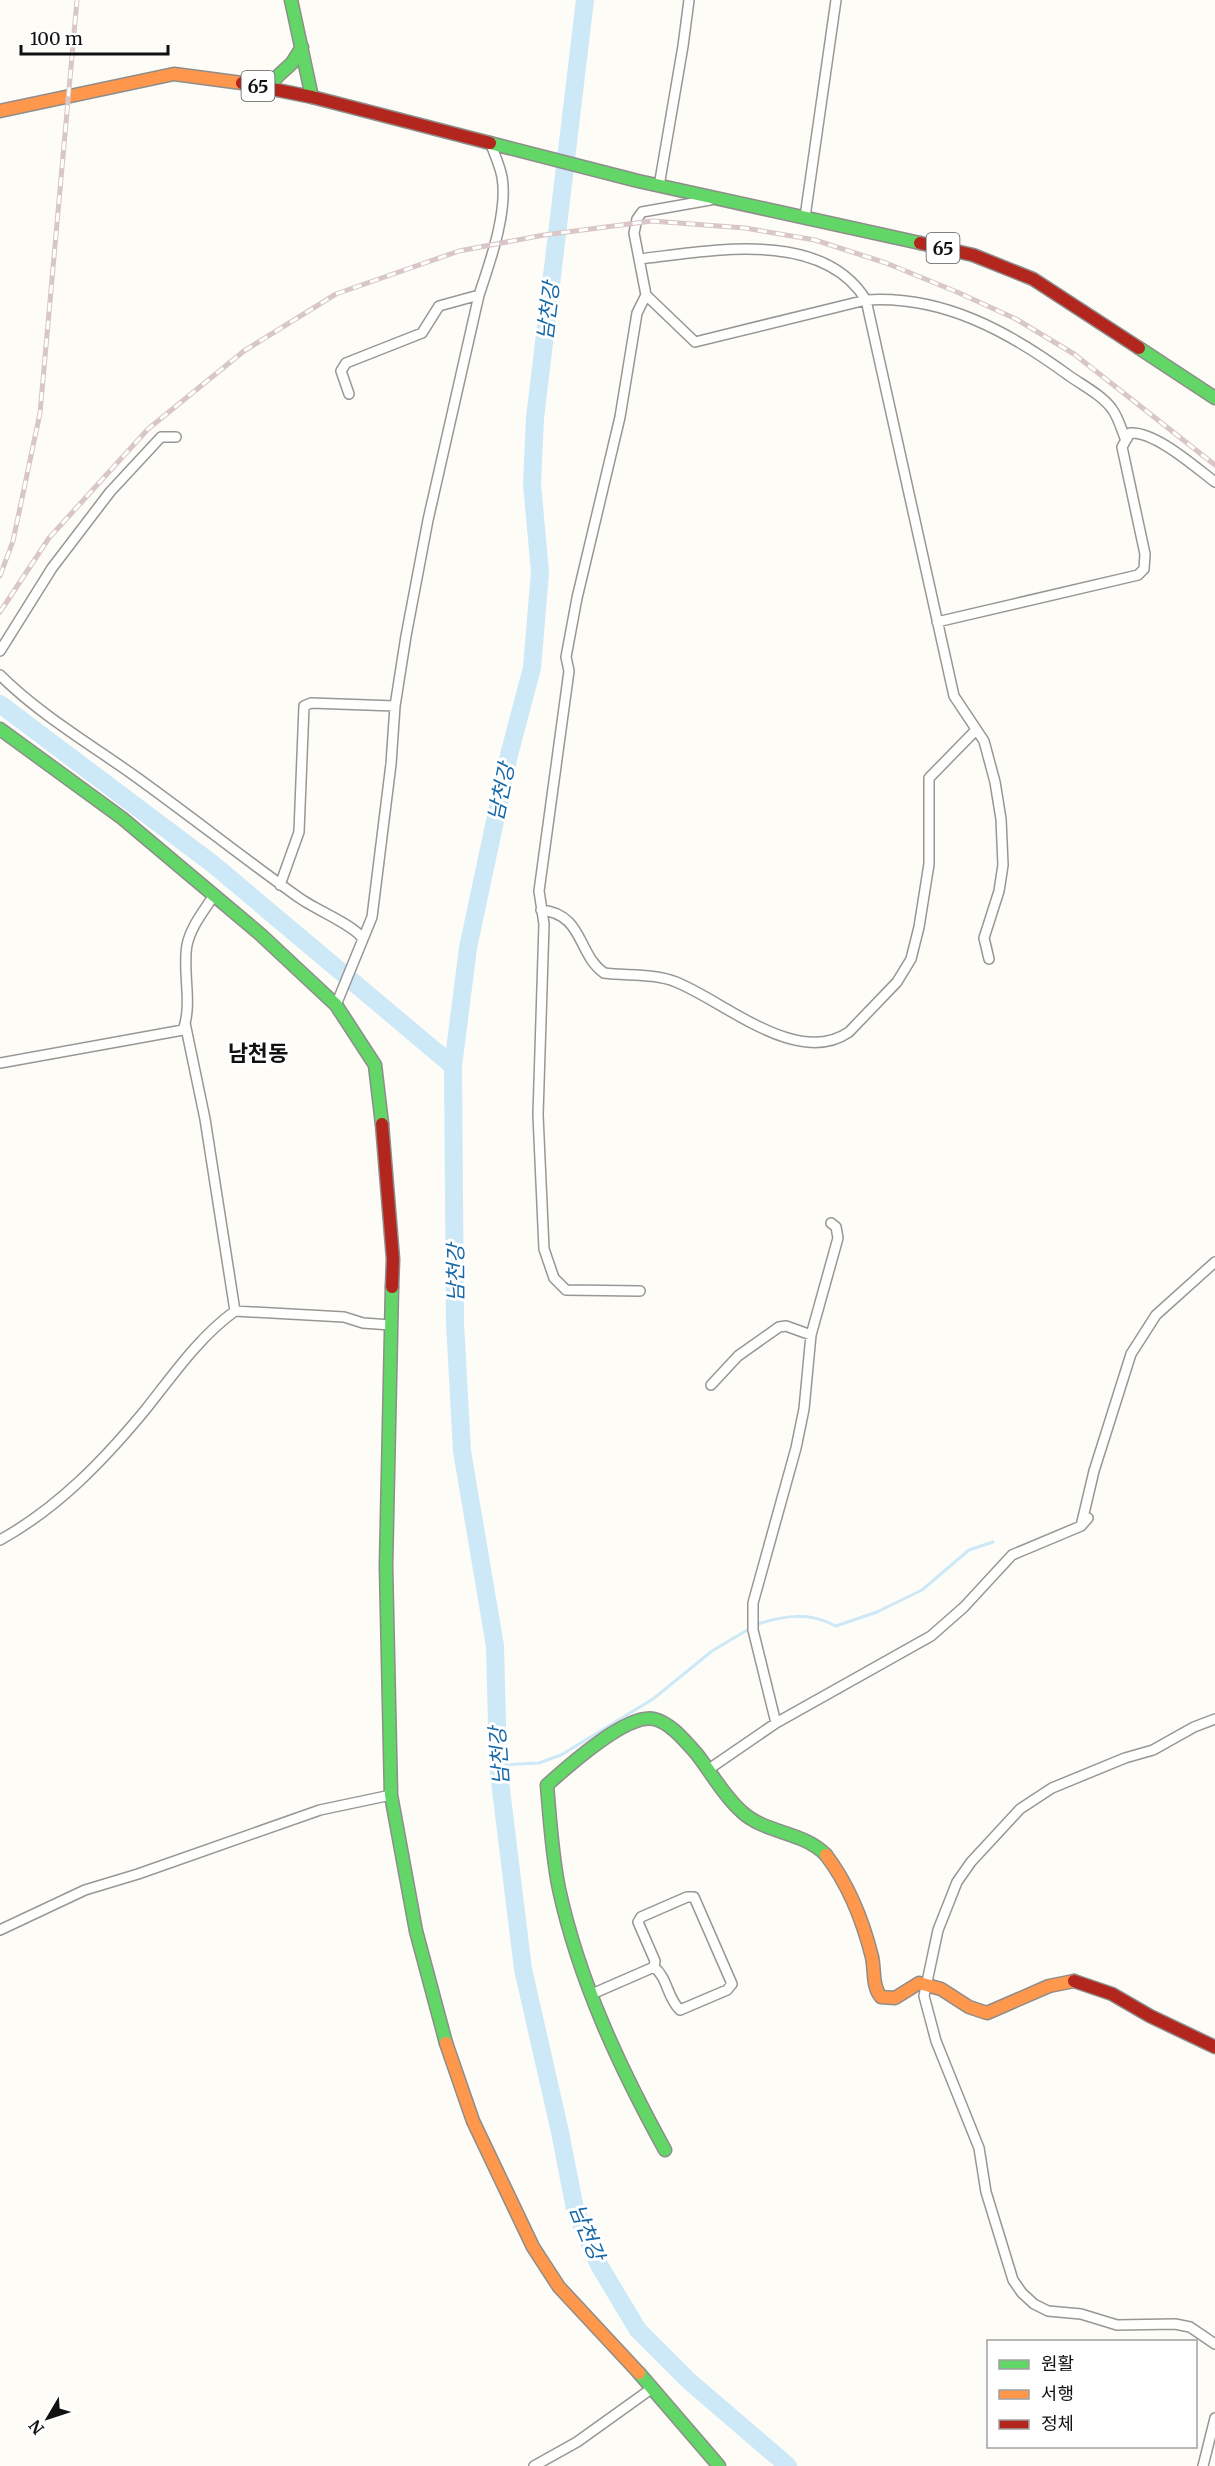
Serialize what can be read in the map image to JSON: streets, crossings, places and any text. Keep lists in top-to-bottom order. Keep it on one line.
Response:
{"streets":{"street":["65"]},"districts":["남천동"],"water":["남천강"],"legend":["원활","서행","정체"],"scale_bar":"100 m","north":"bottom left"}
